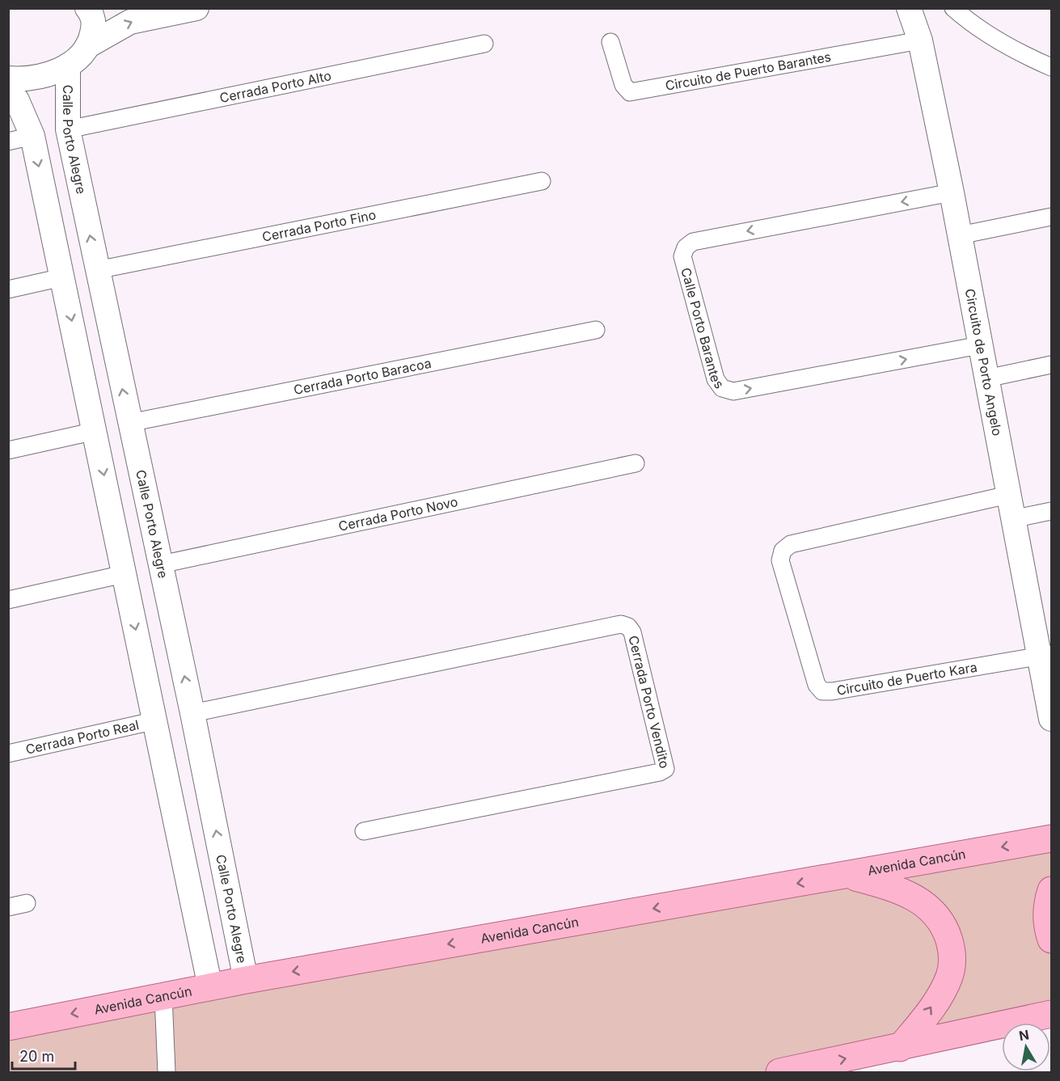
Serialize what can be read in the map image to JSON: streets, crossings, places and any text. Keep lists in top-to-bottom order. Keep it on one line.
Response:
{"streets":{"main road":["Avenida Cancún"],"street":["Circuito de Puerto Barantes","Cerrada Porto Alto","Calle Porto Alegre","Cerrada Porto Fino","Calle Porto Barantes","Circuito de Porto Angelo","Cerrada Porto Baracoa","Cerrada Porto Novo","Circuito de Puerto Kara","Cerrada Porto Vendito","Cerrada Porto Real"]},"crossings":[["Circuito de Puerto Barantes","Circuito de Porto Angelo"],["Cerrada Porto Alto","Calle Porto Alegre"],["Calle Porto Alegre","Cerrada Porto Fino"],["Calle Porto Alegre","Cerrada Porto Baracoa"],["Calle Porto Alegre","Cerrada Porto Novo"],["Calle Porto Alegre","Cerrada Porto Vendito"],["Calle Porto Alegre","Avenida Cancún"],["Calle Porto Barantes","Circuito de Porto Angelo"],["Circuito de Porto Angelo","Circuito de Puerto Kara"]],"one_way":["Avenida Cancún"],"scale_bar":"20 m","north":"top"}
